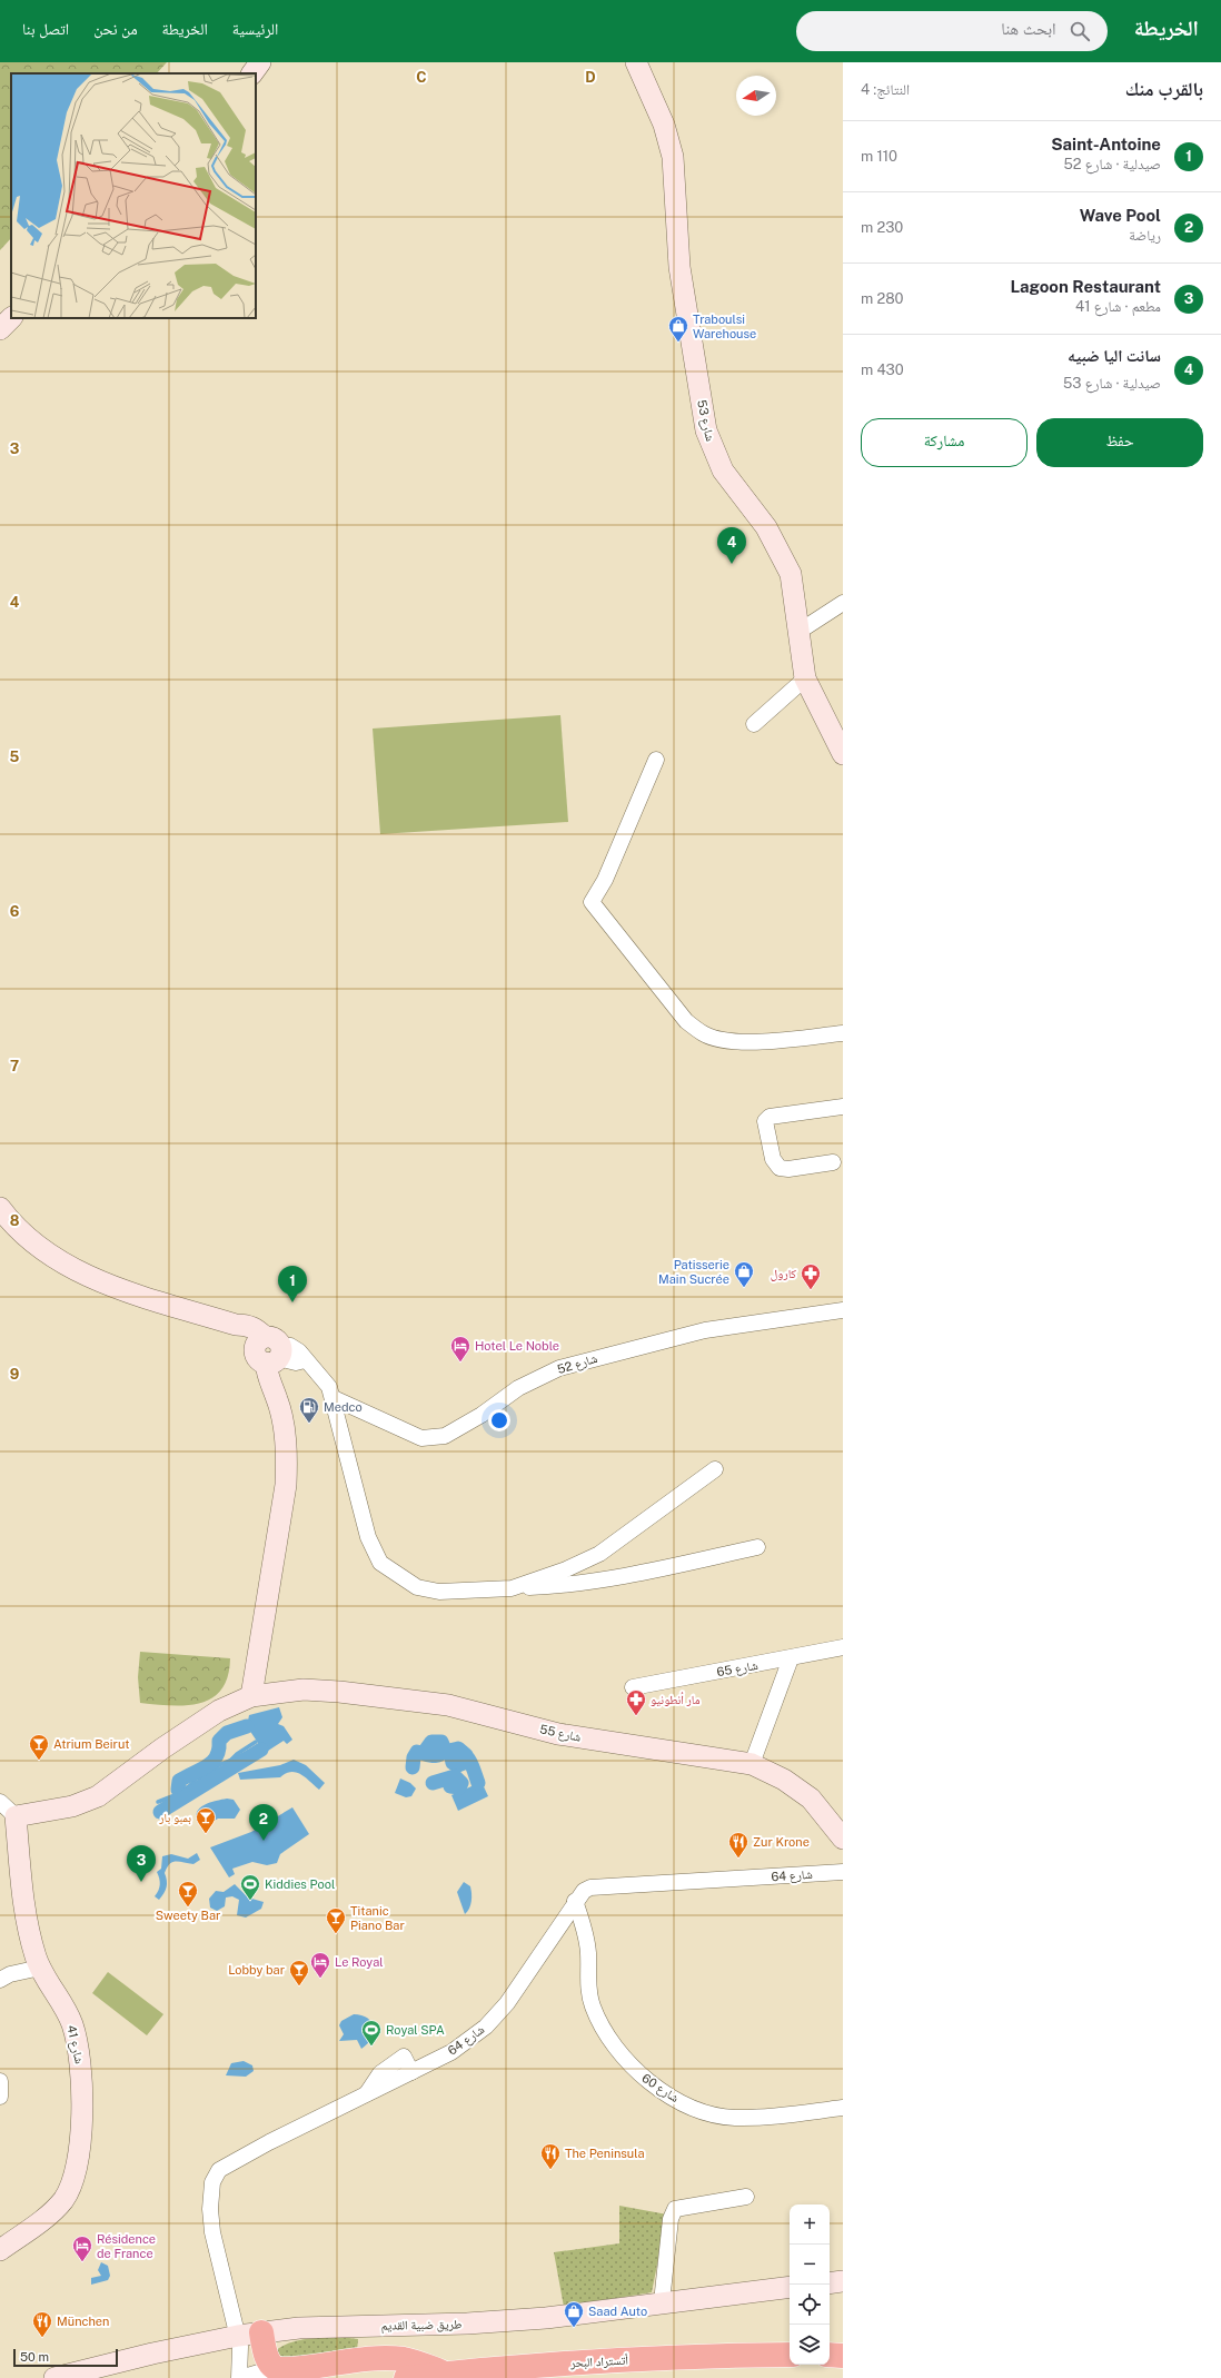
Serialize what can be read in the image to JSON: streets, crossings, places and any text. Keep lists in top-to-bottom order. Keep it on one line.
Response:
{"streets":{"highway":["أتستراد البحر"],"street":["شارع 53","شارع 52","شارع 65","شارع 55","شارع 64","شارع 41","شارع 60","طريق ضبية القديم"]},"crossings":[["شارع 55","شارع 41"],["شارع 64","شارع 60"],["شارع 64","طريق ضبية القديم"]],"places":{"shop":["Traboulsi Warehouse","Patisserie Main Sucrée","Saad Auto"],"pharmacy":["كارول","مار أنطونيو"],"hotel":["Hotel Le Noble","Le Royal","Résidence de France"],"fuel station":["Medco"],"bar":["Atrium Beirut","بمبو بار","Sweety Bar","Titanic Piano Bar","Lobby bar"],"restaurant":["Zur Krone","The Peninsula","München"],"sports":["Kiddies Pool","Royal SPA"]},"scale_bar":"50 m","north":"left","page":{"header":"الخريطة","search":"ابحث هنا","nav":["الرئيسية","الخريطة","من نحن","اتصل بنا"],"heading":["بالقرب منك","النتائج: 4"],"list":[{"mark":"1","name":"Saint-Antoine","note":"صيدلية · شارع 52","value":"110 m"},{"mark":"2","name":"Wave Pool","note":"رياضة","value":"230 m"},{"mark":"3","name":"Lagoon Restaurant","note":"مطعم · شارع 41","value":"280 m"},{"mark":"4","name":"سانت اليا ضبيه","note":"صيدلية · شارع 53","value":"430 m"}],"buttons":["حفظ","مشاركة"],"pins":["4","1","2","3"],"map_buttons":["+","−"],"scale":"50 m"},"grid":{"columns":["C","D"],"rows":["3","4","5","6","7","8","9"]}}
